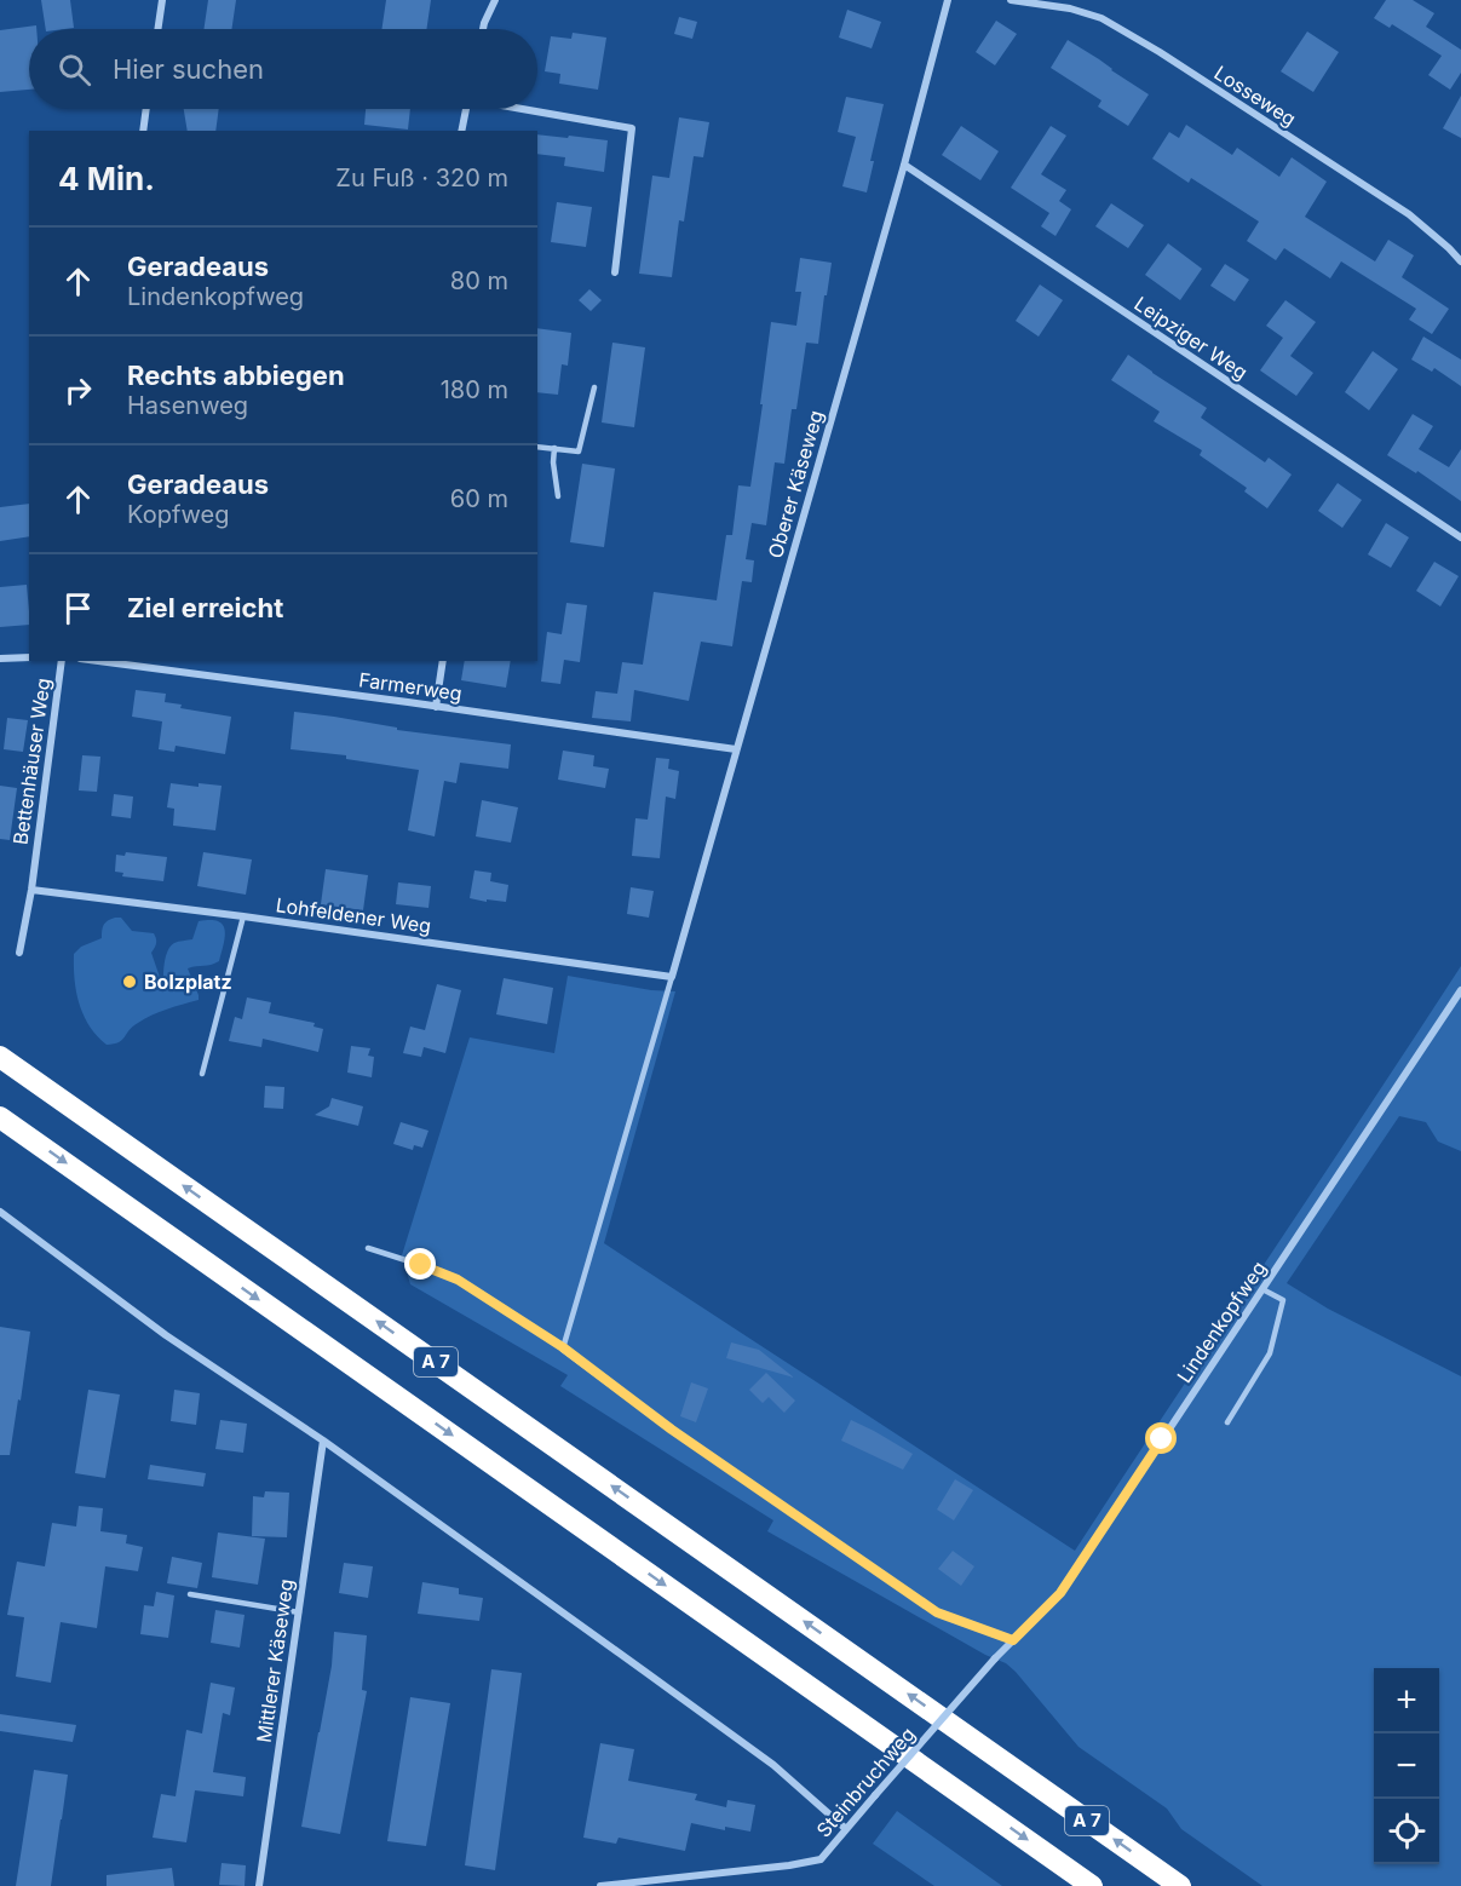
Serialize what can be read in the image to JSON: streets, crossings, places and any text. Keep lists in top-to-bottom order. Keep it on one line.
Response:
{"streets":{"highway":["A 7"],"street":["Losseweg","Leipziger Weg","Oberer Käseweg","Farmerweg","Bettenhäuser Weg","Lohfeldener Weg","Lindenkopfweg","Mittlerer Käseweg","Steinbruchweg"]},"crossings":[["Leipziger Weg","Oberer Käseweg"],["Oberer Käseweg","Farmerweg"],["Oberer Käseweg","Lohfeldener Weg"],["Bettenhäuser Weg","Lohfeldener Weg"],["Lindenkopfweg","Steinbruchweg"]],"places":["Bolzplatz"],"page":{"search":"Hier suchen","heading":["4 Min.","Zu Fuß · 320 m"],"list":[["Geradeaus","Lindenkopfweg","80 m"],["Rechts abbiegen","Hasenweg","180 m"],["Geradeaus","Kopfweg","60 m"],"Ziel erreicht"],"map_buttons":["+","−"]}}
